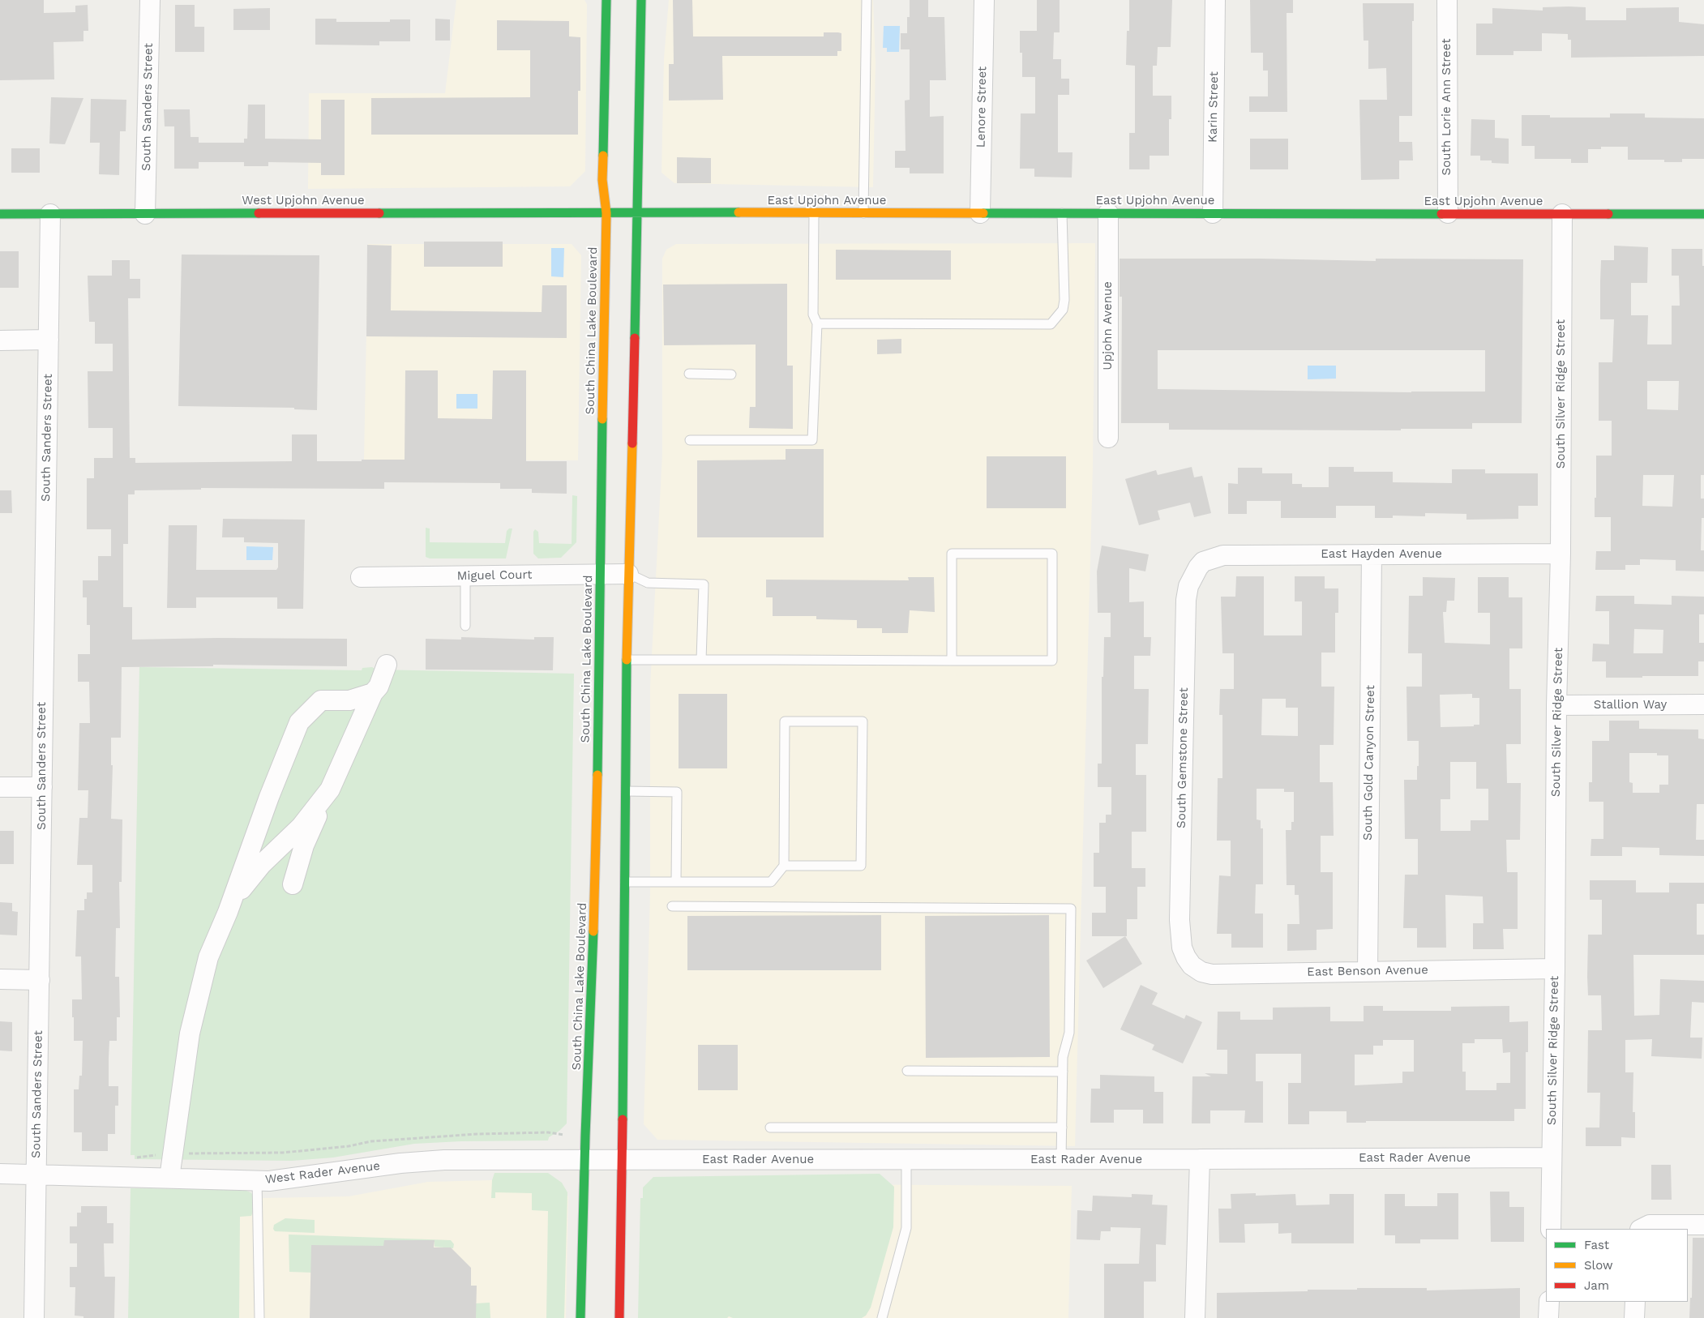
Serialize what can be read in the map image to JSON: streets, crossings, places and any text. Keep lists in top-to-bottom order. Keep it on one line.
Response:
{"streets":{"main road":["West Upjohn Avenue","East Upjohn Avenue","South China Lake Boulevard"],"street":["South Sanders Street","Lenore Street","Karin Street","South Lorie Ann Street","Upjohn Avenue","South Silver Ridge Street","East Hayden Avenue","Miguel Court","Stallion Way","South Gemstone Street","South Gold Canyon Street","East Benson Avenue","East Rader Avenue","West Rader Avenue"]},"crossings":[["South Sanders Street","West Upjohn Avenue"],["South Sanders Street","West Rader Avenue"],["Lenore Street","East Upjohn Avenue"],["Karin Street","East Upjohn Avenue"],["South Lorie Ann Street","East Upjohn Avenue"],["West Upjohn Avenue","East Upjohn Avenue"],["West Upjohn Avenue","South China Lake Boulevard"],["East Upjohn Avenue","Upjohn Avenue"],["East Upjohn Avenue","South China Lake Boulevard"],["East Upjohn Avenue","South Silver Ridge Street"],["South China Lake Boulevard","Miguel Court"],["South China Lake Boulevard","West Rader Avenue"],["South Silver Ridge Street","East Hayden Avenue"],["South Silver Ridge Street","Stallion Way"],["South Silver Ridge Street","East Benson Avenue"],["South Silver Ridge Street","East Rader Avenue"],["East Hayden Avenue","South Gemstone Street"],["East Hayden Avenue","South Gold Canyon Street"],["South Gemstone Street","East Benson Avenue"],["South Gold Canyon Street","East Benson Avenue"],["East Rader Avenue","West Rader Avenue"]],"legend":["Fast","Slow","Jam"]}
